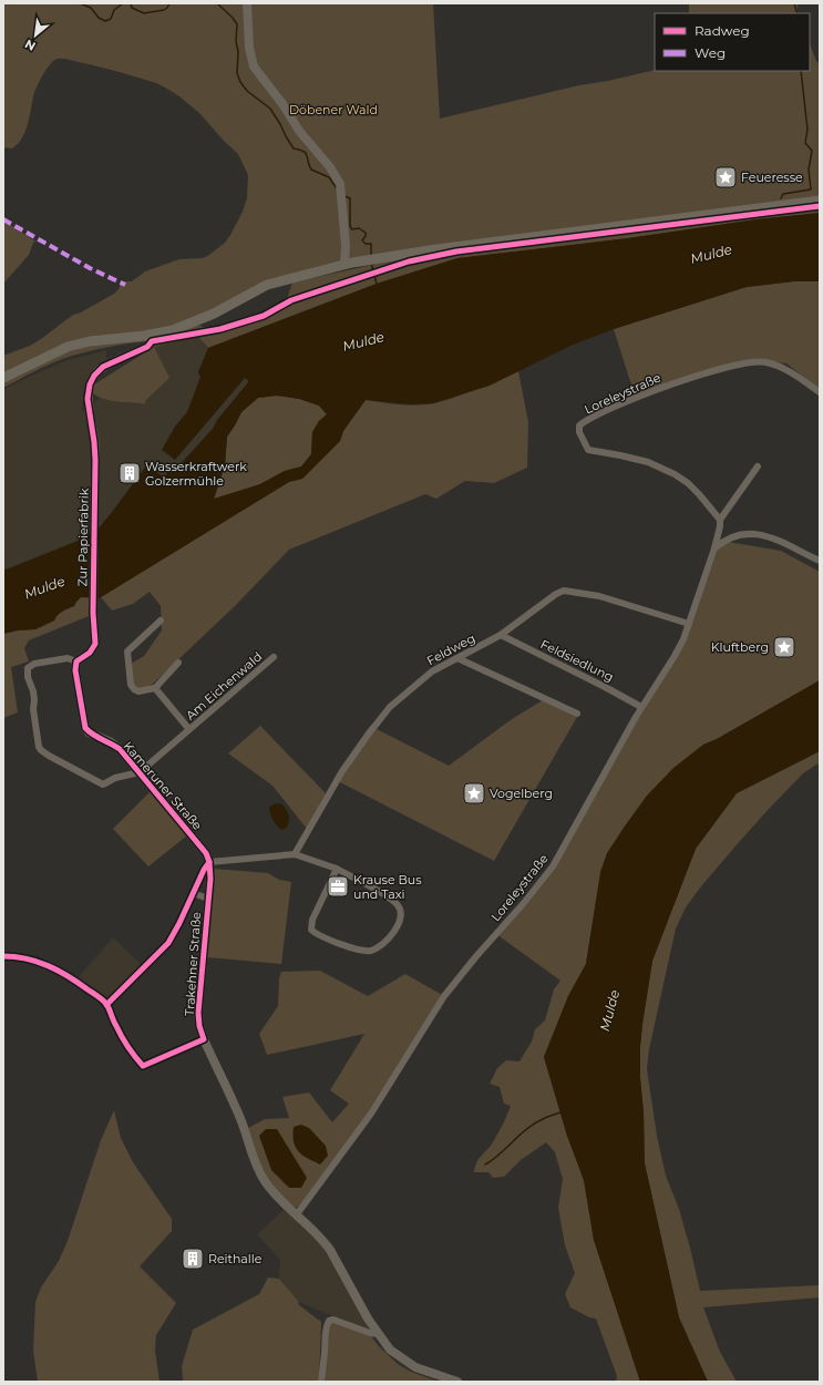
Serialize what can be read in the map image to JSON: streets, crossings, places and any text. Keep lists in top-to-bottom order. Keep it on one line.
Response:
{"streets":{"street":["Loreleystraße","Zur Papierfabrik","Feldweg","Feldsiedlung","Am Eichenwald","Kameruner Straße","Trakehner Straße"]},"crossings":[["Loreleystraße","Feldweg"],["Loreleystraße","Feldsiedlung"],["Loreleystraße","Trakehner Straße"],["Zur Papierfabrik","Kameruner Straße"],["Feldweg","Feldsiedlung"],["Am Eichenwald","Kameruner Straße"],["Kameruner Straße","Trakehner Straße"]],"water":["Mulde"],"parks":["Döbener Wald"],"places":{"place":["Feueresse","Kluftberg","Vogelberg"],"building":["Wasserkraftwerk Golzermühle","Reithalle"],"office":["Krause Bus und Taxi"]},"legend":["Radweg","Weg"],"north":"bottom left"}
